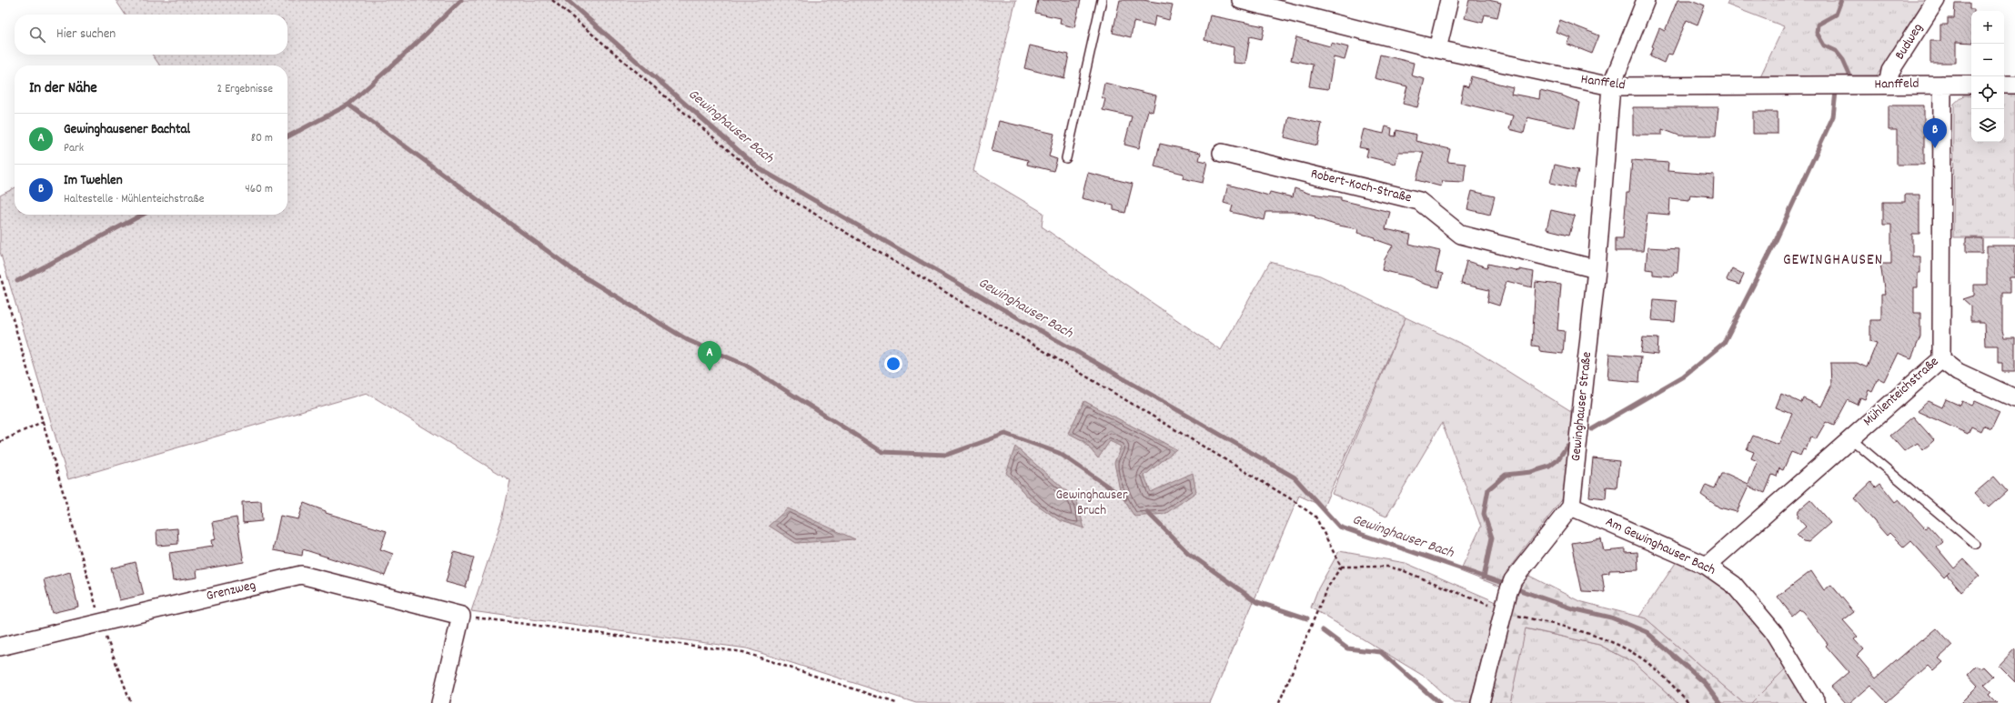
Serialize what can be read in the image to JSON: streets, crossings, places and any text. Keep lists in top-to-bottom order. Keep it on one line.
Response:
{"streets":{"street":["Budweg","Hanffeld","Robert-Koch-Straße","Mühlenteichstraße","Gewinghauser Straße","Am Gewinghauser Bach","Grenzweg"]},"crossings":[["Budweg","Hanffeld"],["Hanffeld","Mühlenteichstraße"],["Hanffeld","Gewinghauser Straße"],["Robert-Koch-Straße","Gewinghauser Straße"],["Mühlenteichstraße","Am Gewinghauser Bach"],["Gewinghauser Straße","Am Gewinghauser Bach"]],"districts":["GEWINGHAUSEN"],"water":["Gewinghauser Bach"],"parks":["Gewinghauser Bruch"],"page":{"map_buttons":["+","−"],"search":"Hier suchen","heading":["In der Nähe","2 Ergebnisse"],"list":[{"mark":"A","name":"Gewinghausener Bachtal","note":"Park","value":"80 m"},{"mark":"B","name":"Im Twehlen","note":"Haltestelle · Mühlenteichstraße","value":"460 m"}],"pins":["B","A"]}}
